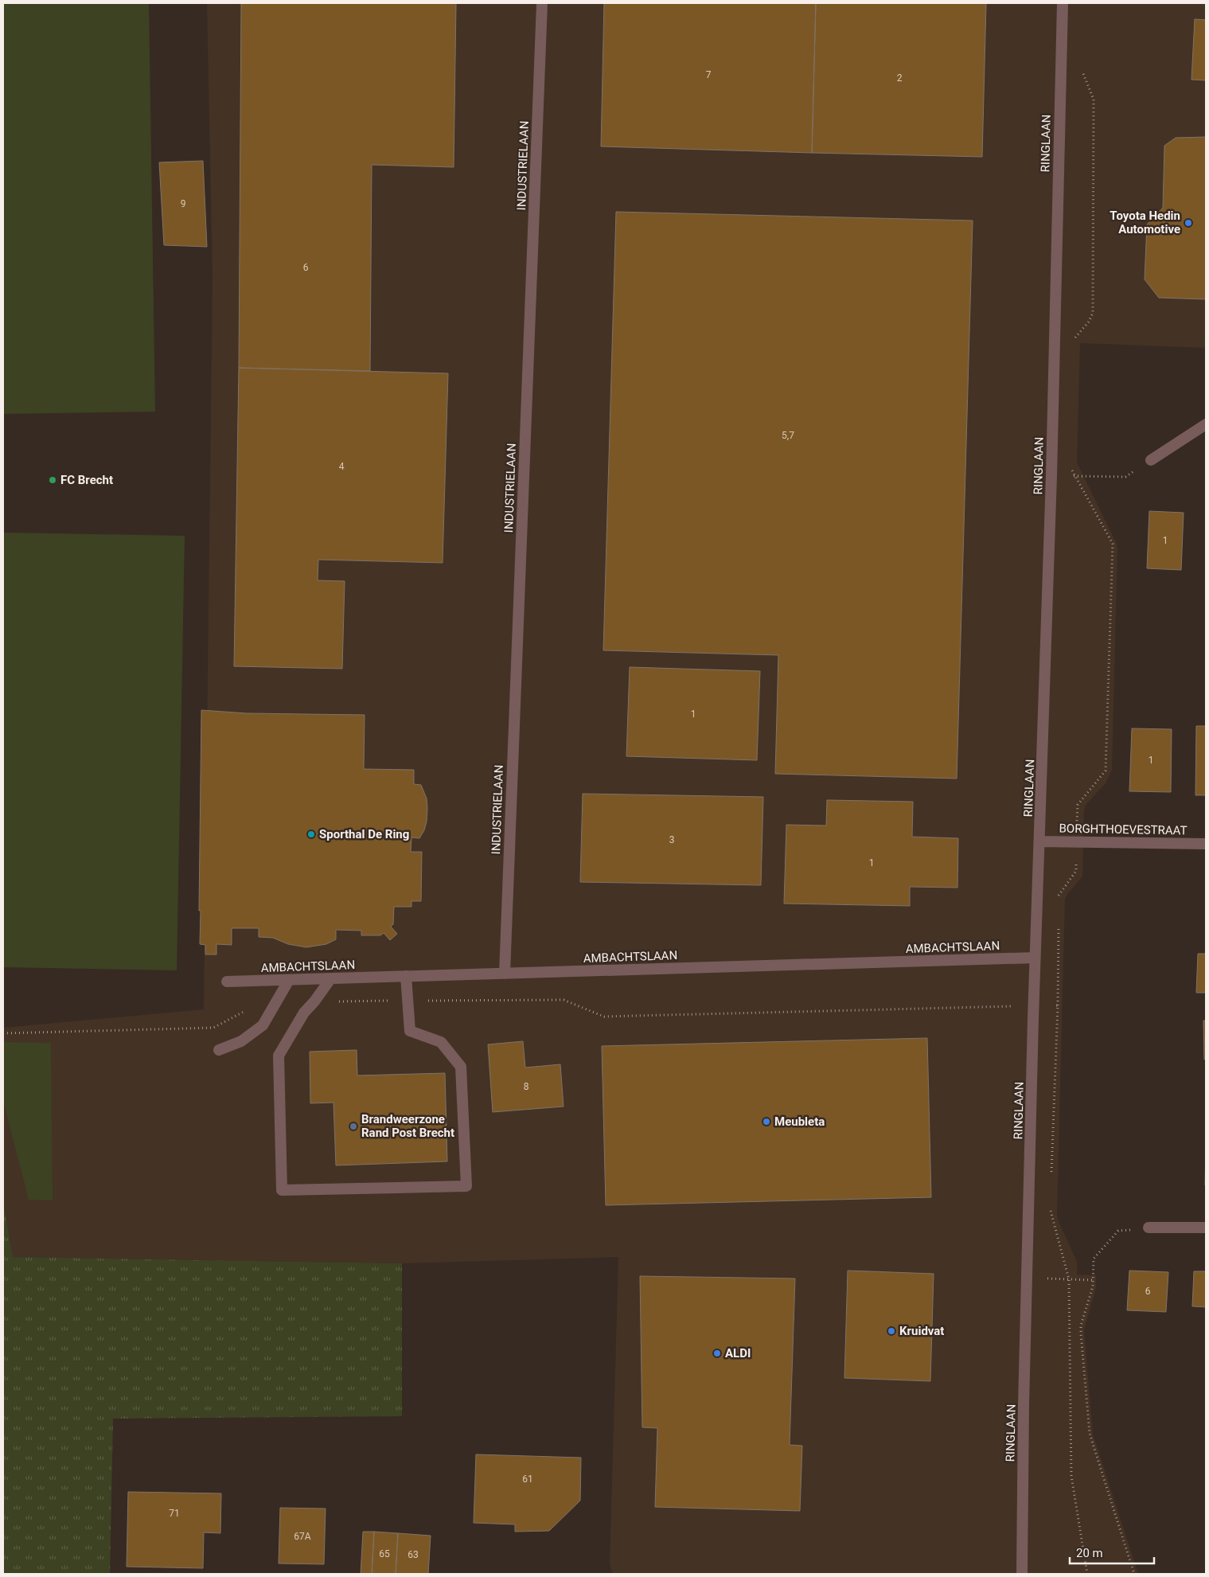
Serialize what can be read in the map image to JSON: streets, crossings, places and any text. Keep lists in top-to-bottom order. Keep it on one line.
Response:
{"streets":{"street":["RINGLAAN","INDUSTRIELAAN","BORGHTHOEVESTRAAT","AMBACHTSLAAN"]},"crossings":[["RINGLAAN","BORGHTHOEVESTRAAT"],["RINGLAAN","AMBACHTSLAAN"],["INDUSTRIELAAN","AMBACHTSLAAN"]],"places":["Toyota Hedin Automotive","FC Brecht","Sporthal De Ring","Meubleta","Brandweerzone Rand Post Brecht","Kruidvat","ALDI"],"house_numbers":["7","2","9","6","5,7","4","1","1","1","3","1","8","6","61","71","67A","65","63"],"scale_bar":"20 m"}
